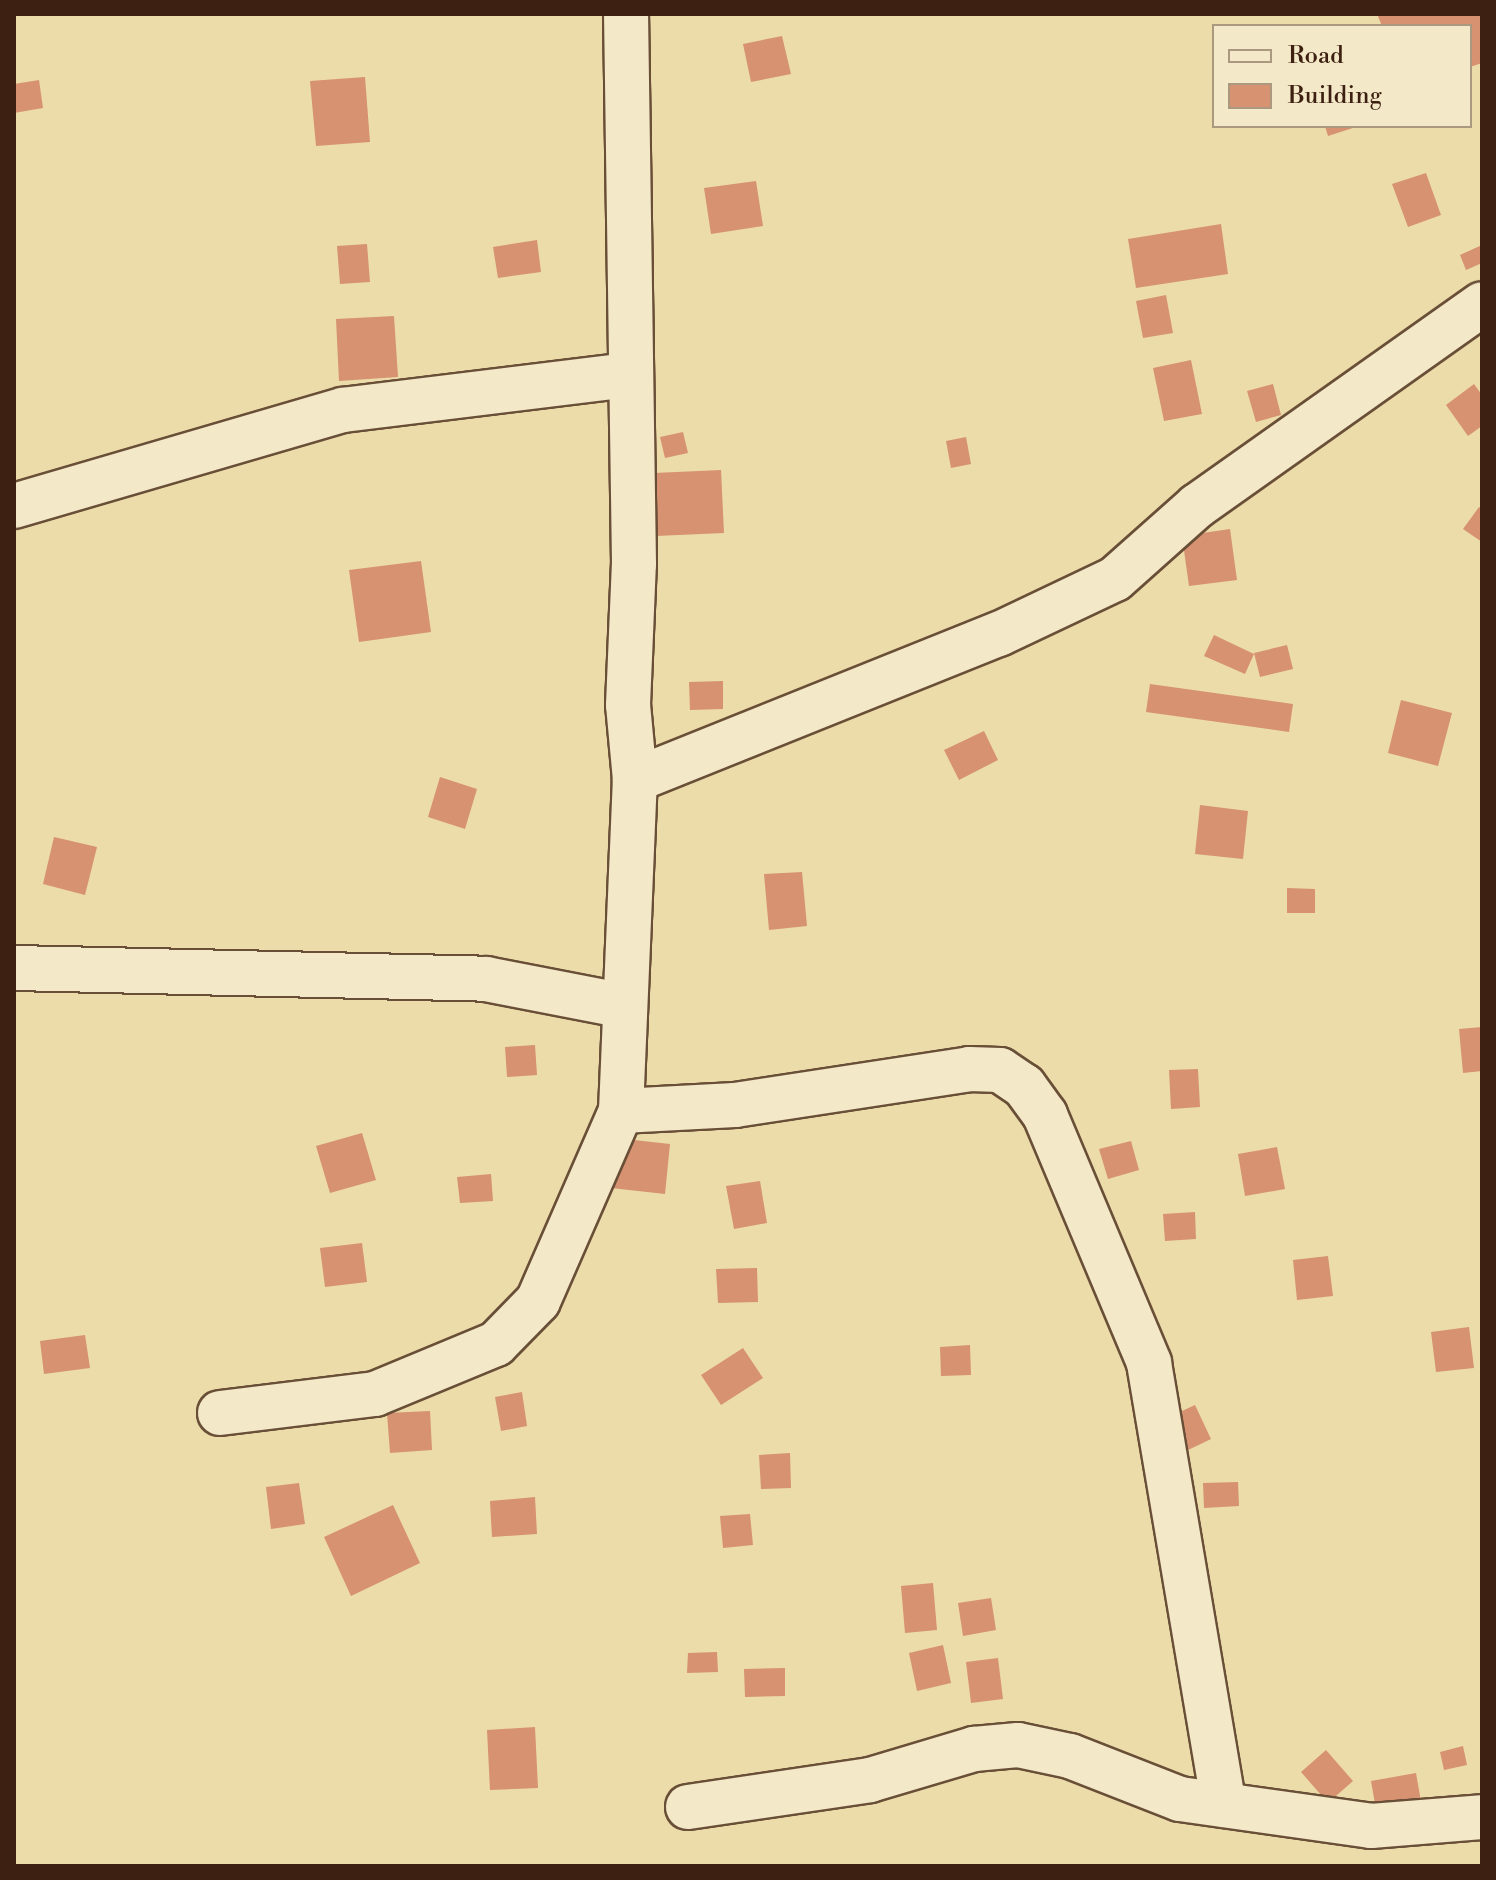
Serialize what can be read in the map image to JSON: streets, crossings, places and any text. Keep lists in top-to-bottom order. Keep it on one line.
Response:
{"legend":["Road","Building"]}
